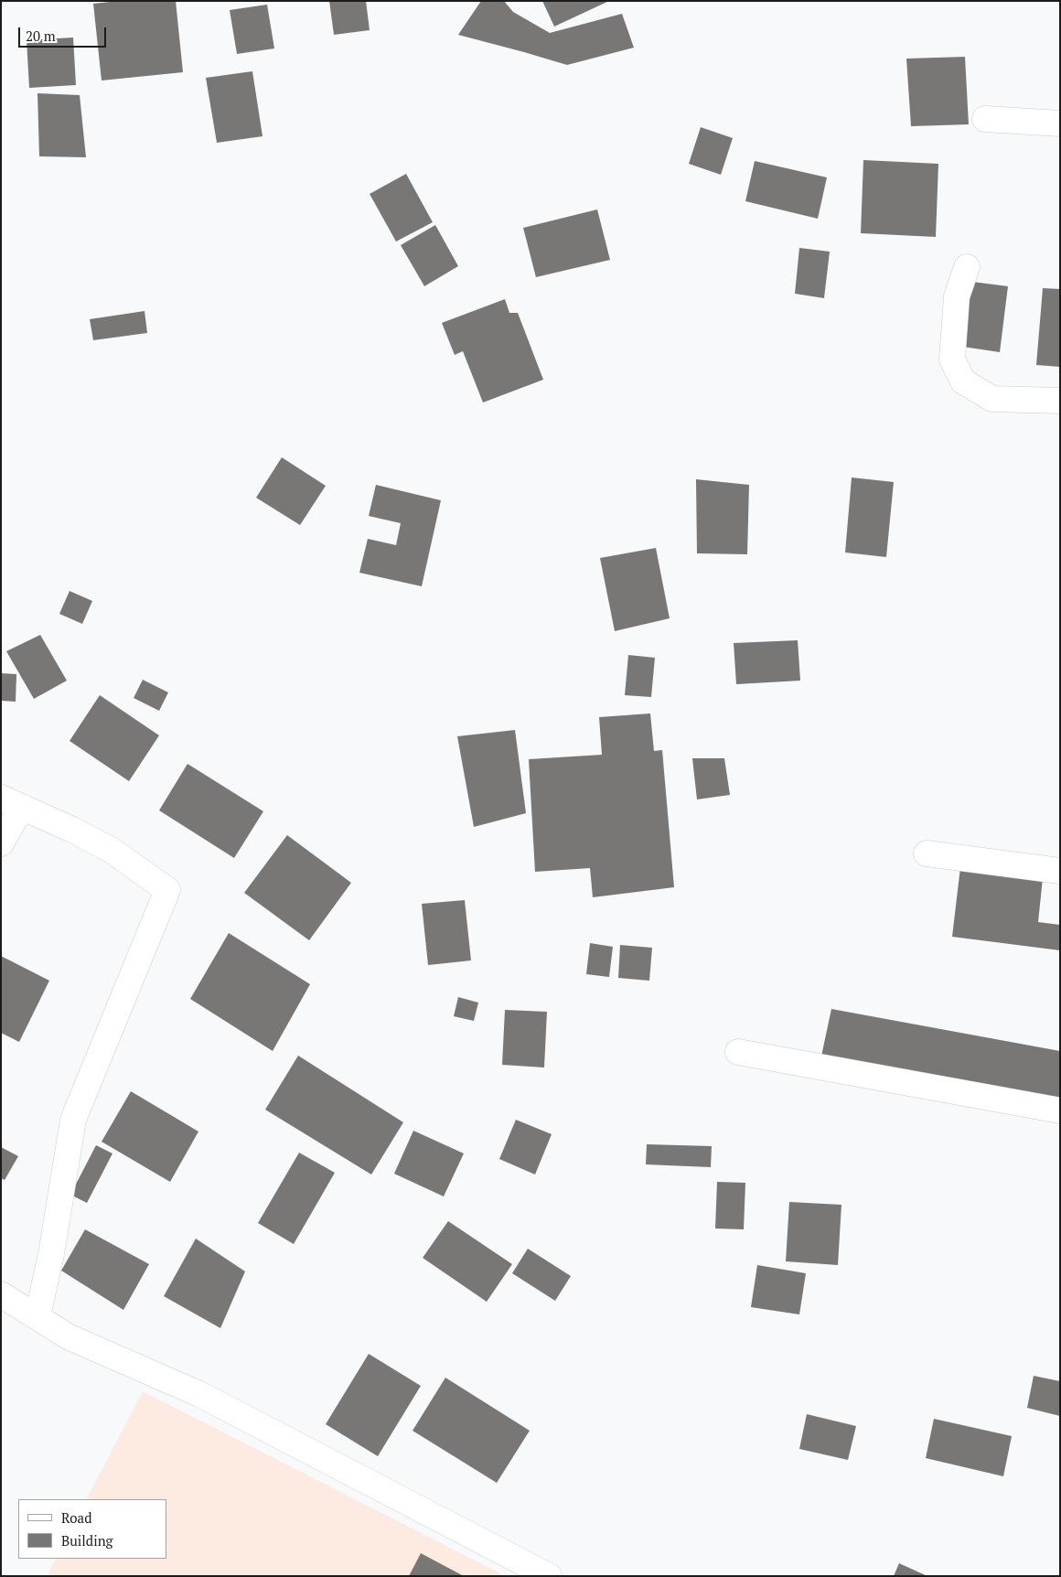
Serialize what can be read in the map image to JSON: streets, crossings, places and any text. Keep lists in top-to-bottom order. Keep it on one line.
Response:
{"legend":["Road","Building"],"scale_bar":"20 m"}
